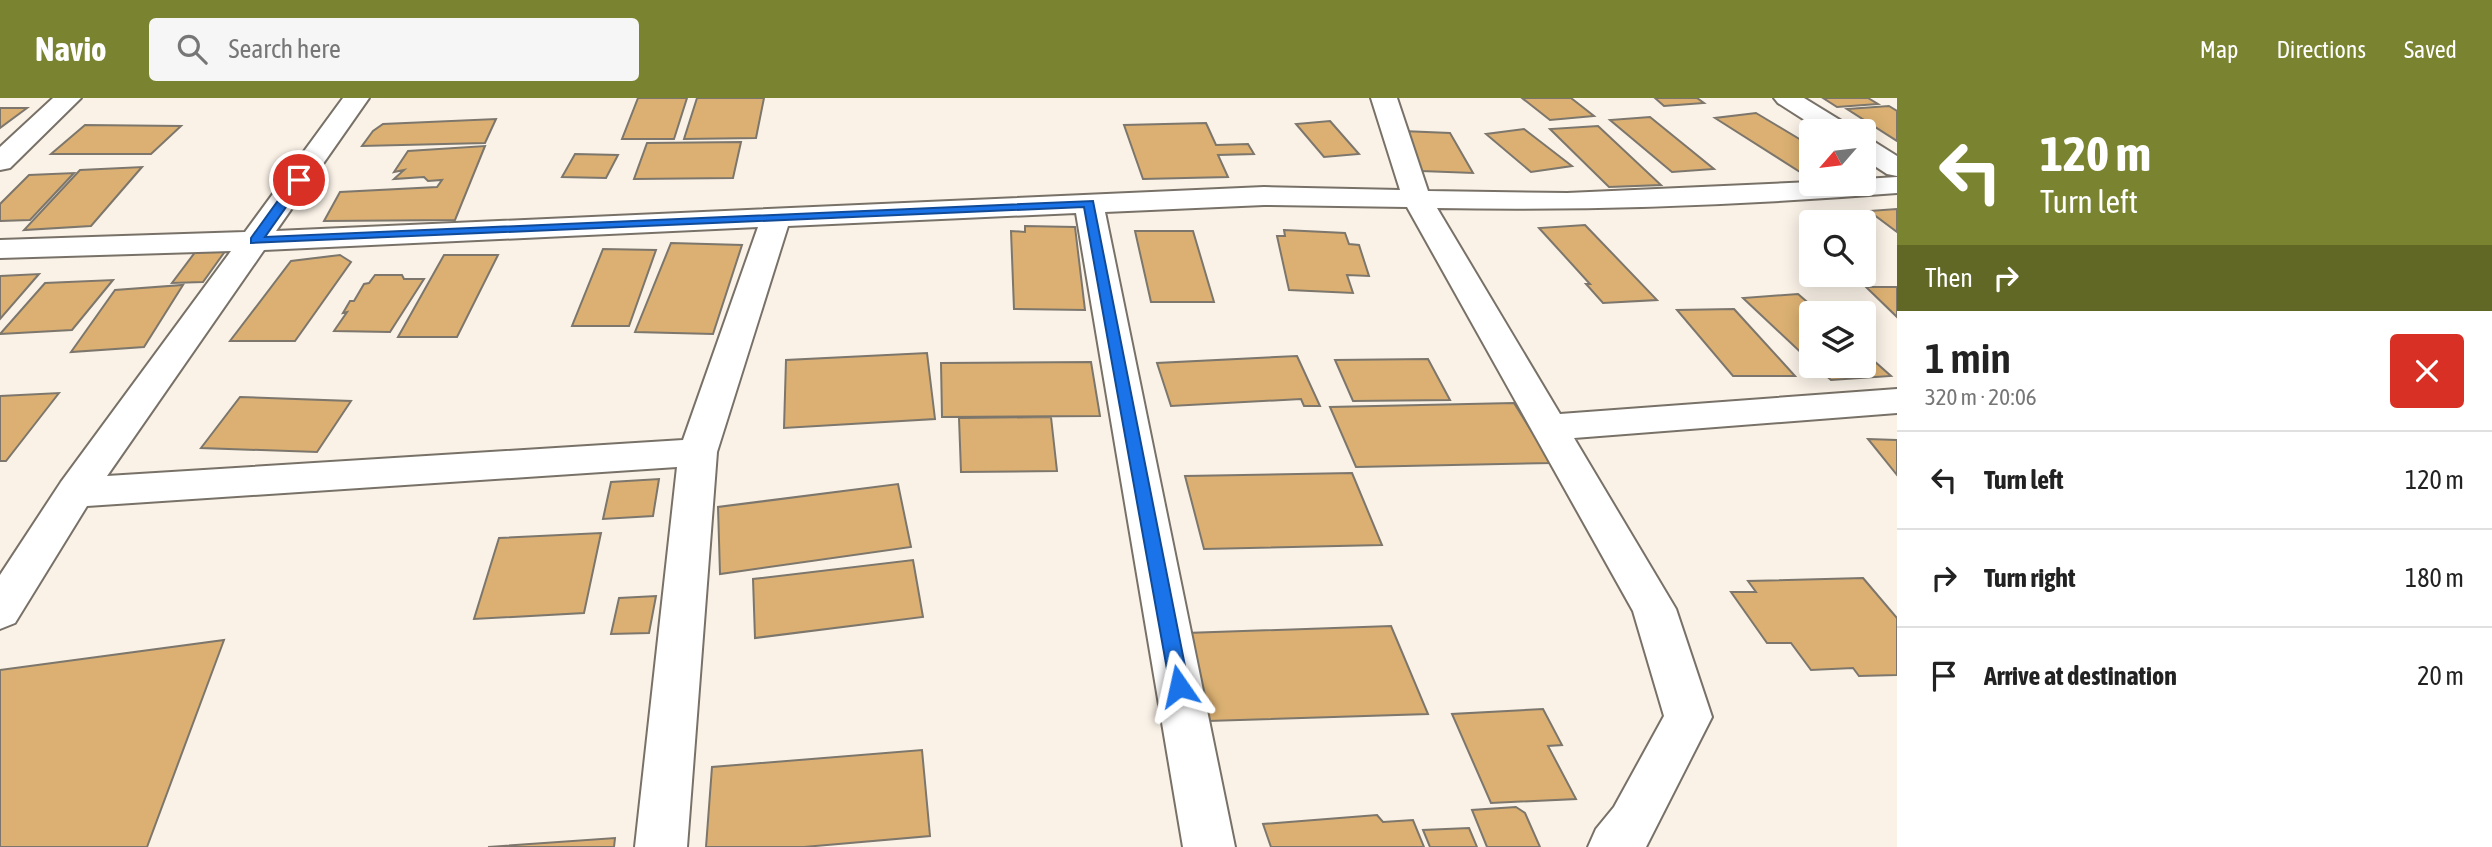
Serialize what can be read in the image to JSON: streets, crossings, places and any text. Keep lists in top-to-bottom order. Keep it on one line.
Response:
{"north":"bottom left","page":{"header":"Navio","search":"Search here","nav":["Map","Directions","Saved"],"turn":["120 m","Turn left"],"then":"Then","heading":["1 min","320 m · 20:06"],"list":[{"name":"Turn left","value":"120 m"},{"name":"Turn right","value":"180 m"},{"name":"Arrive at destination","value":"20 m"}]}}
